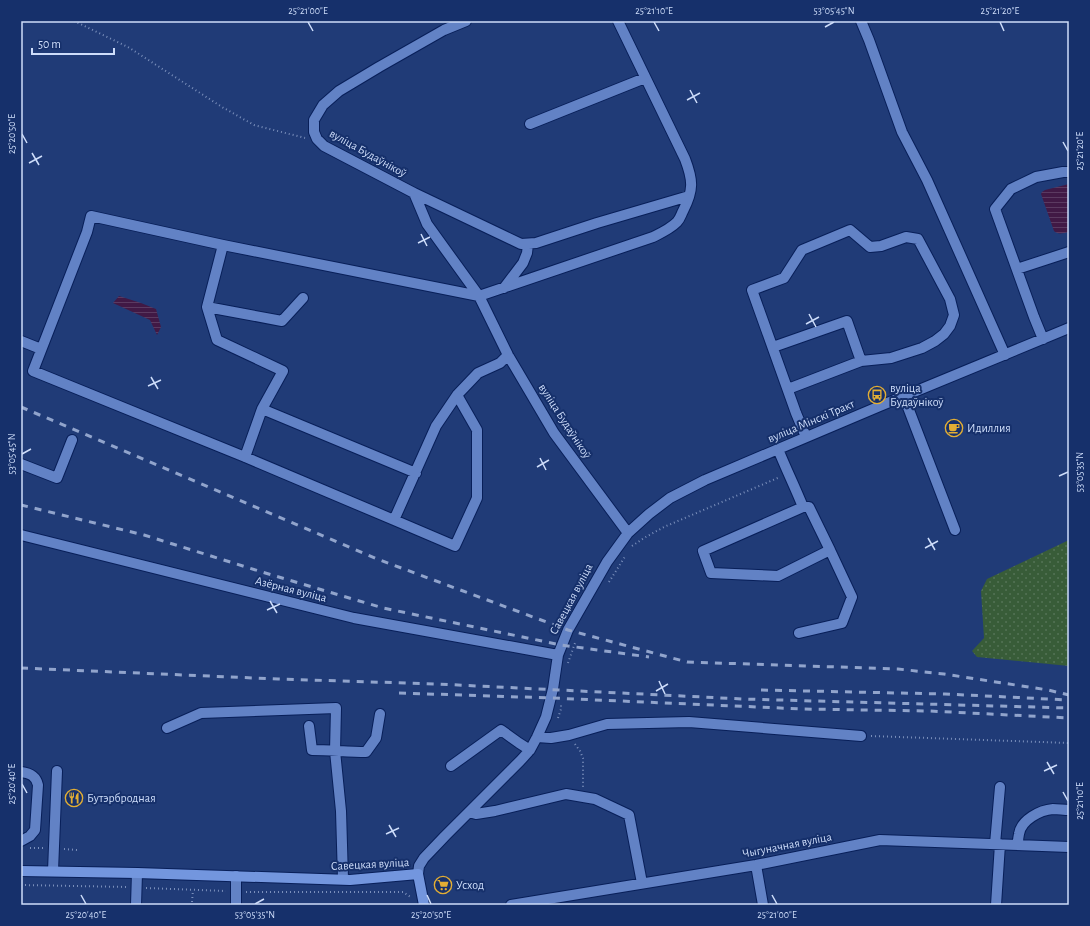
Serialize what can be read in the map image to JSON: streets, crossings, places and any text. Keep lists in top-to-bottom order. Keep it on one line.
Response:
{"streets":{"main road":["Савецкая вуліца"],"street":["вуліца Будаўнікоў","вуліца Мінскі Тракт","Азёрная вуліца","Чыгуначная вуліца"]},"crossings":[["вуліца Будаўнікоў","вуліца Мінскі Тракт"],["вуліца Мінскі Тракт","Савецкая вуліца"],["Азёрная вуліца","Савецкая вуліца"]],"places":{"bus stop":["вуліца Будаўнікоў"],"cafe":["Идиллия"],"restaurant":["Бутэрбродная"],"supermarket":["Усход"]},"scale_bar":"50 m","coordinates":["25°21'00\"E","25°21'10\"E","53°05'45\"N","25°21'20\"E","25°20'50\"E","53°05'35\"N","25°20'40\"E"]}
